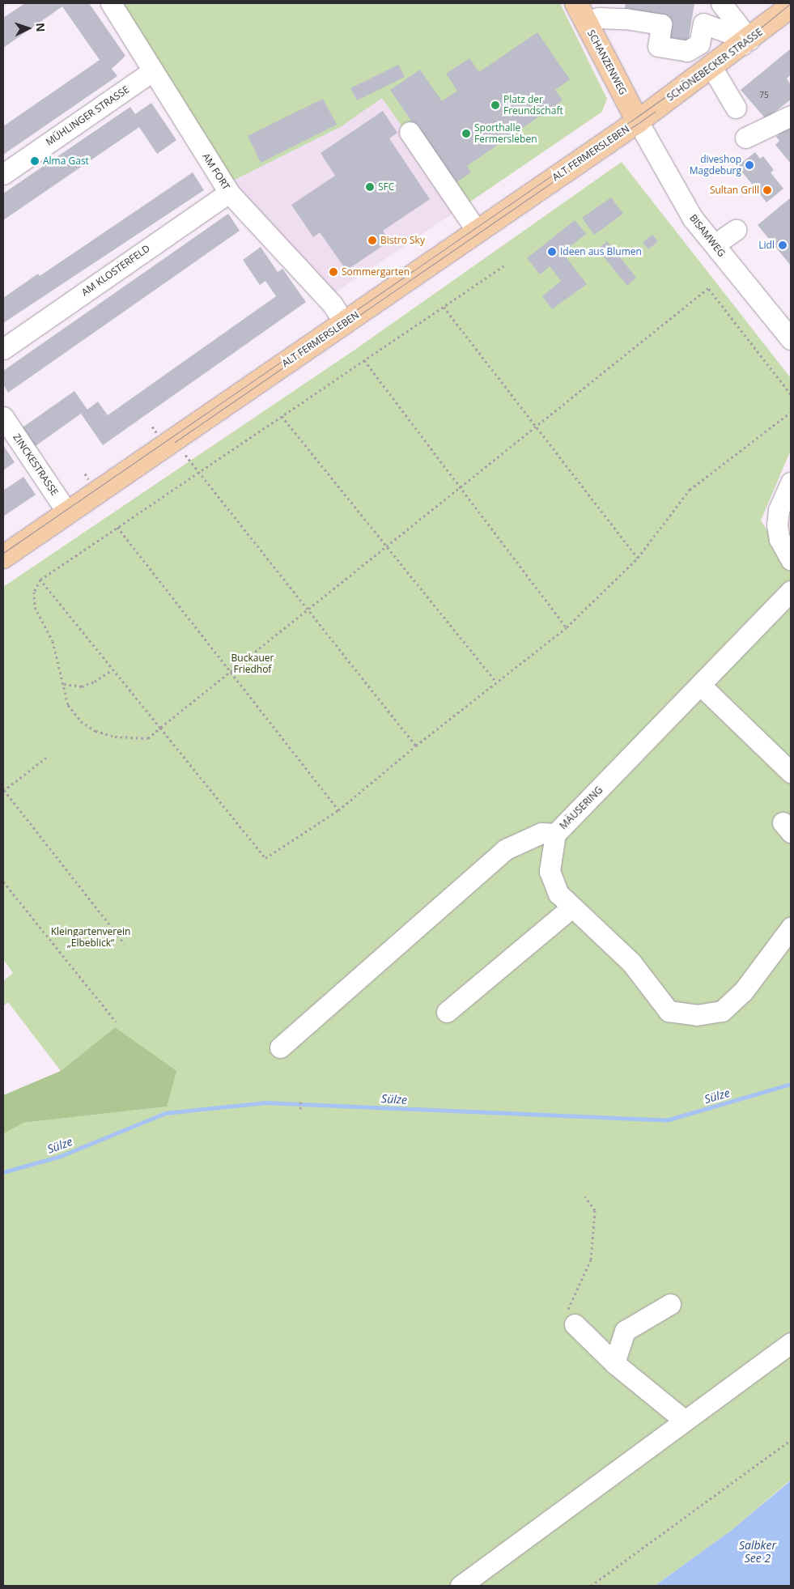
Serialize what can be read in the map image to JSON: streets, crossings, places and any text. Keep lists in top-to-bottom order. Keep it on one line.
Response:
{"streets":{"main road":["SCHANZENWEG","SCHÖNEBECKER STRASSE","ALT FERMERSLEBEN"],"street":["MÜHLINGER STRASSE","AM FORT","BISAMWEG","AM KLOSTERFELD","ZINCKESTRASSE","MÄUSERING"]},"crossings":[["SCHANZENWEG","SCHÖNEBECKER STRASSE"],["SCHANZENWEG","ALT FERMERSLEBEN"],["SCHANZENWEG","BISAMWEG"],["SCHÖNEBECKER STRASSE","ALT FERMERSLEBEN"],["SCHÖNEBECKER STRASSE","BISAMWEG"],["MÜHLINGER STRASSE","AM FORT"],["ALT FERMERSLEBEN","AM FORT"],["ALT FERMERSLEBEN","BISAMWEG"],["ALT FERMERSLEBEN","ZINCKESTRASSE"],["AM FORT","AM KLOSTERFELD"]],"water":["Sülze","Salbker See 2"],"parks":["Buckauer Friedhof","Kleingartenverein „Elbeblick“"],"places":["Platz der Freundschaft","Sporthalle Fermersleben","Alma Gast","diveshop Magdeburg","SFC","Sultan Grill","Bistro Sky","Lidl","Ideen aus Blumen","Sommergarten"],"house_numbers":["75"],"north":"right"}
